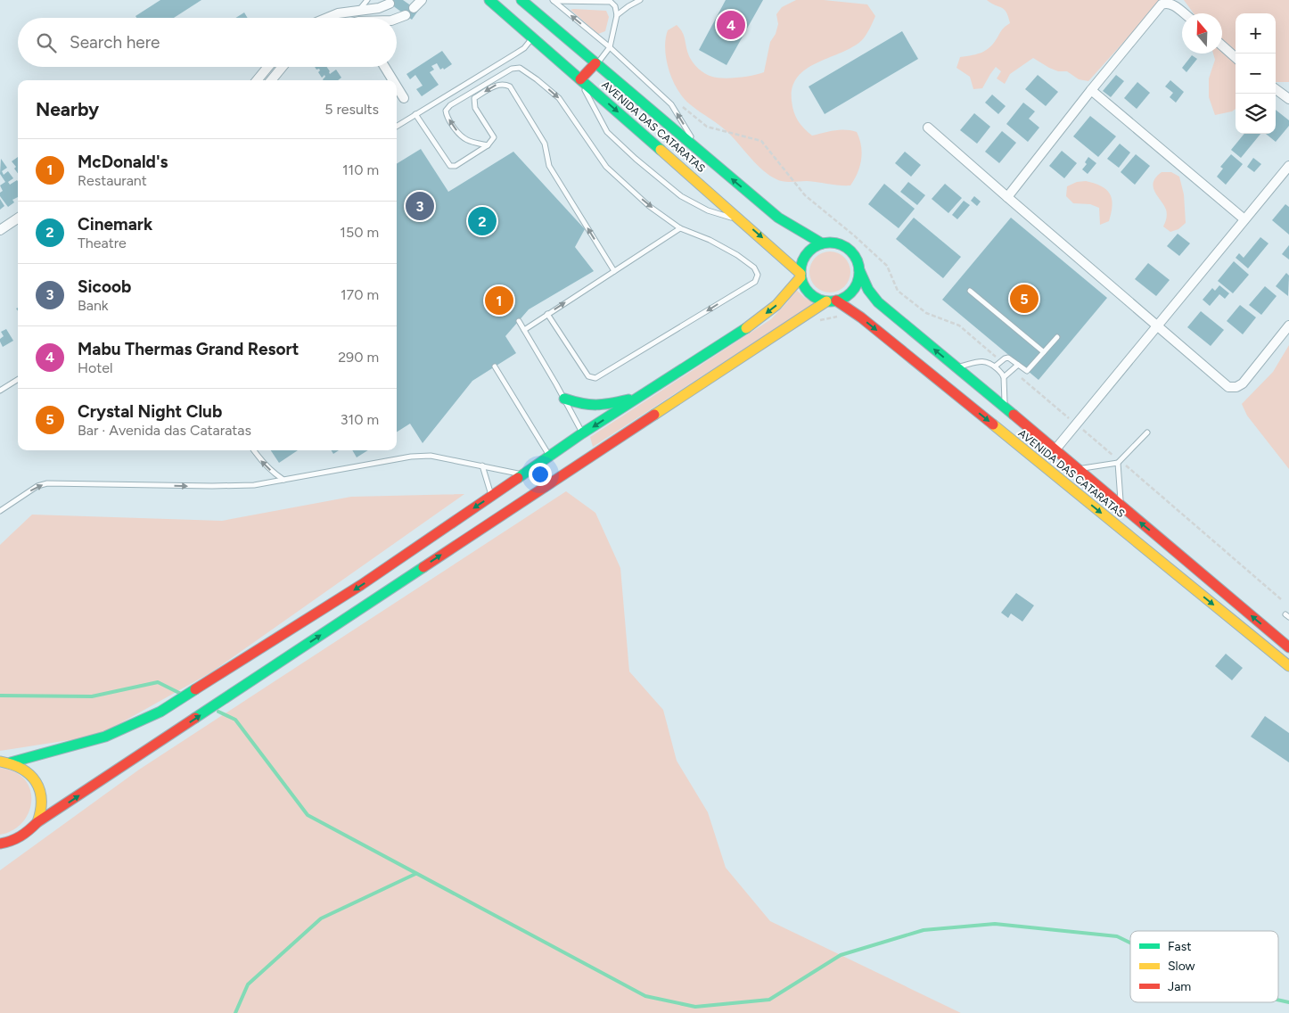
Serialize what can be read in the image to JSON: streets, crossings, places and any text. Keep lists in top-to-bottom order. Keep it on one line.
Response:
{"streets":{"main road":["AVENIDA DAS CATARATAS"]},"legend":["Fast","Slow","Jam"],"north":"top","page":{"pins":["4","3","2","5","1"],"map_buttons":["+","−"],"search":"Search here","heading":["Nearby","5 results"],"list":[{"mark":"1","name":"McDonald's","note":"Restaurant","value":"110 m"},{"mark":"2","name":"Cinemark","note":"Theatre","value":"150 m"},{"mark":"3","name":"Sicoob","note":"Bank","value":"170 m"},{"mark":"4","name":"Mabu Thermas Grand Resort","note":"Hotel","value":"290 m"},{"mark":"5","name":"Crystal Night Club","note":"Bar · Avenida das Cataratas","value":"310 m"}]}}
